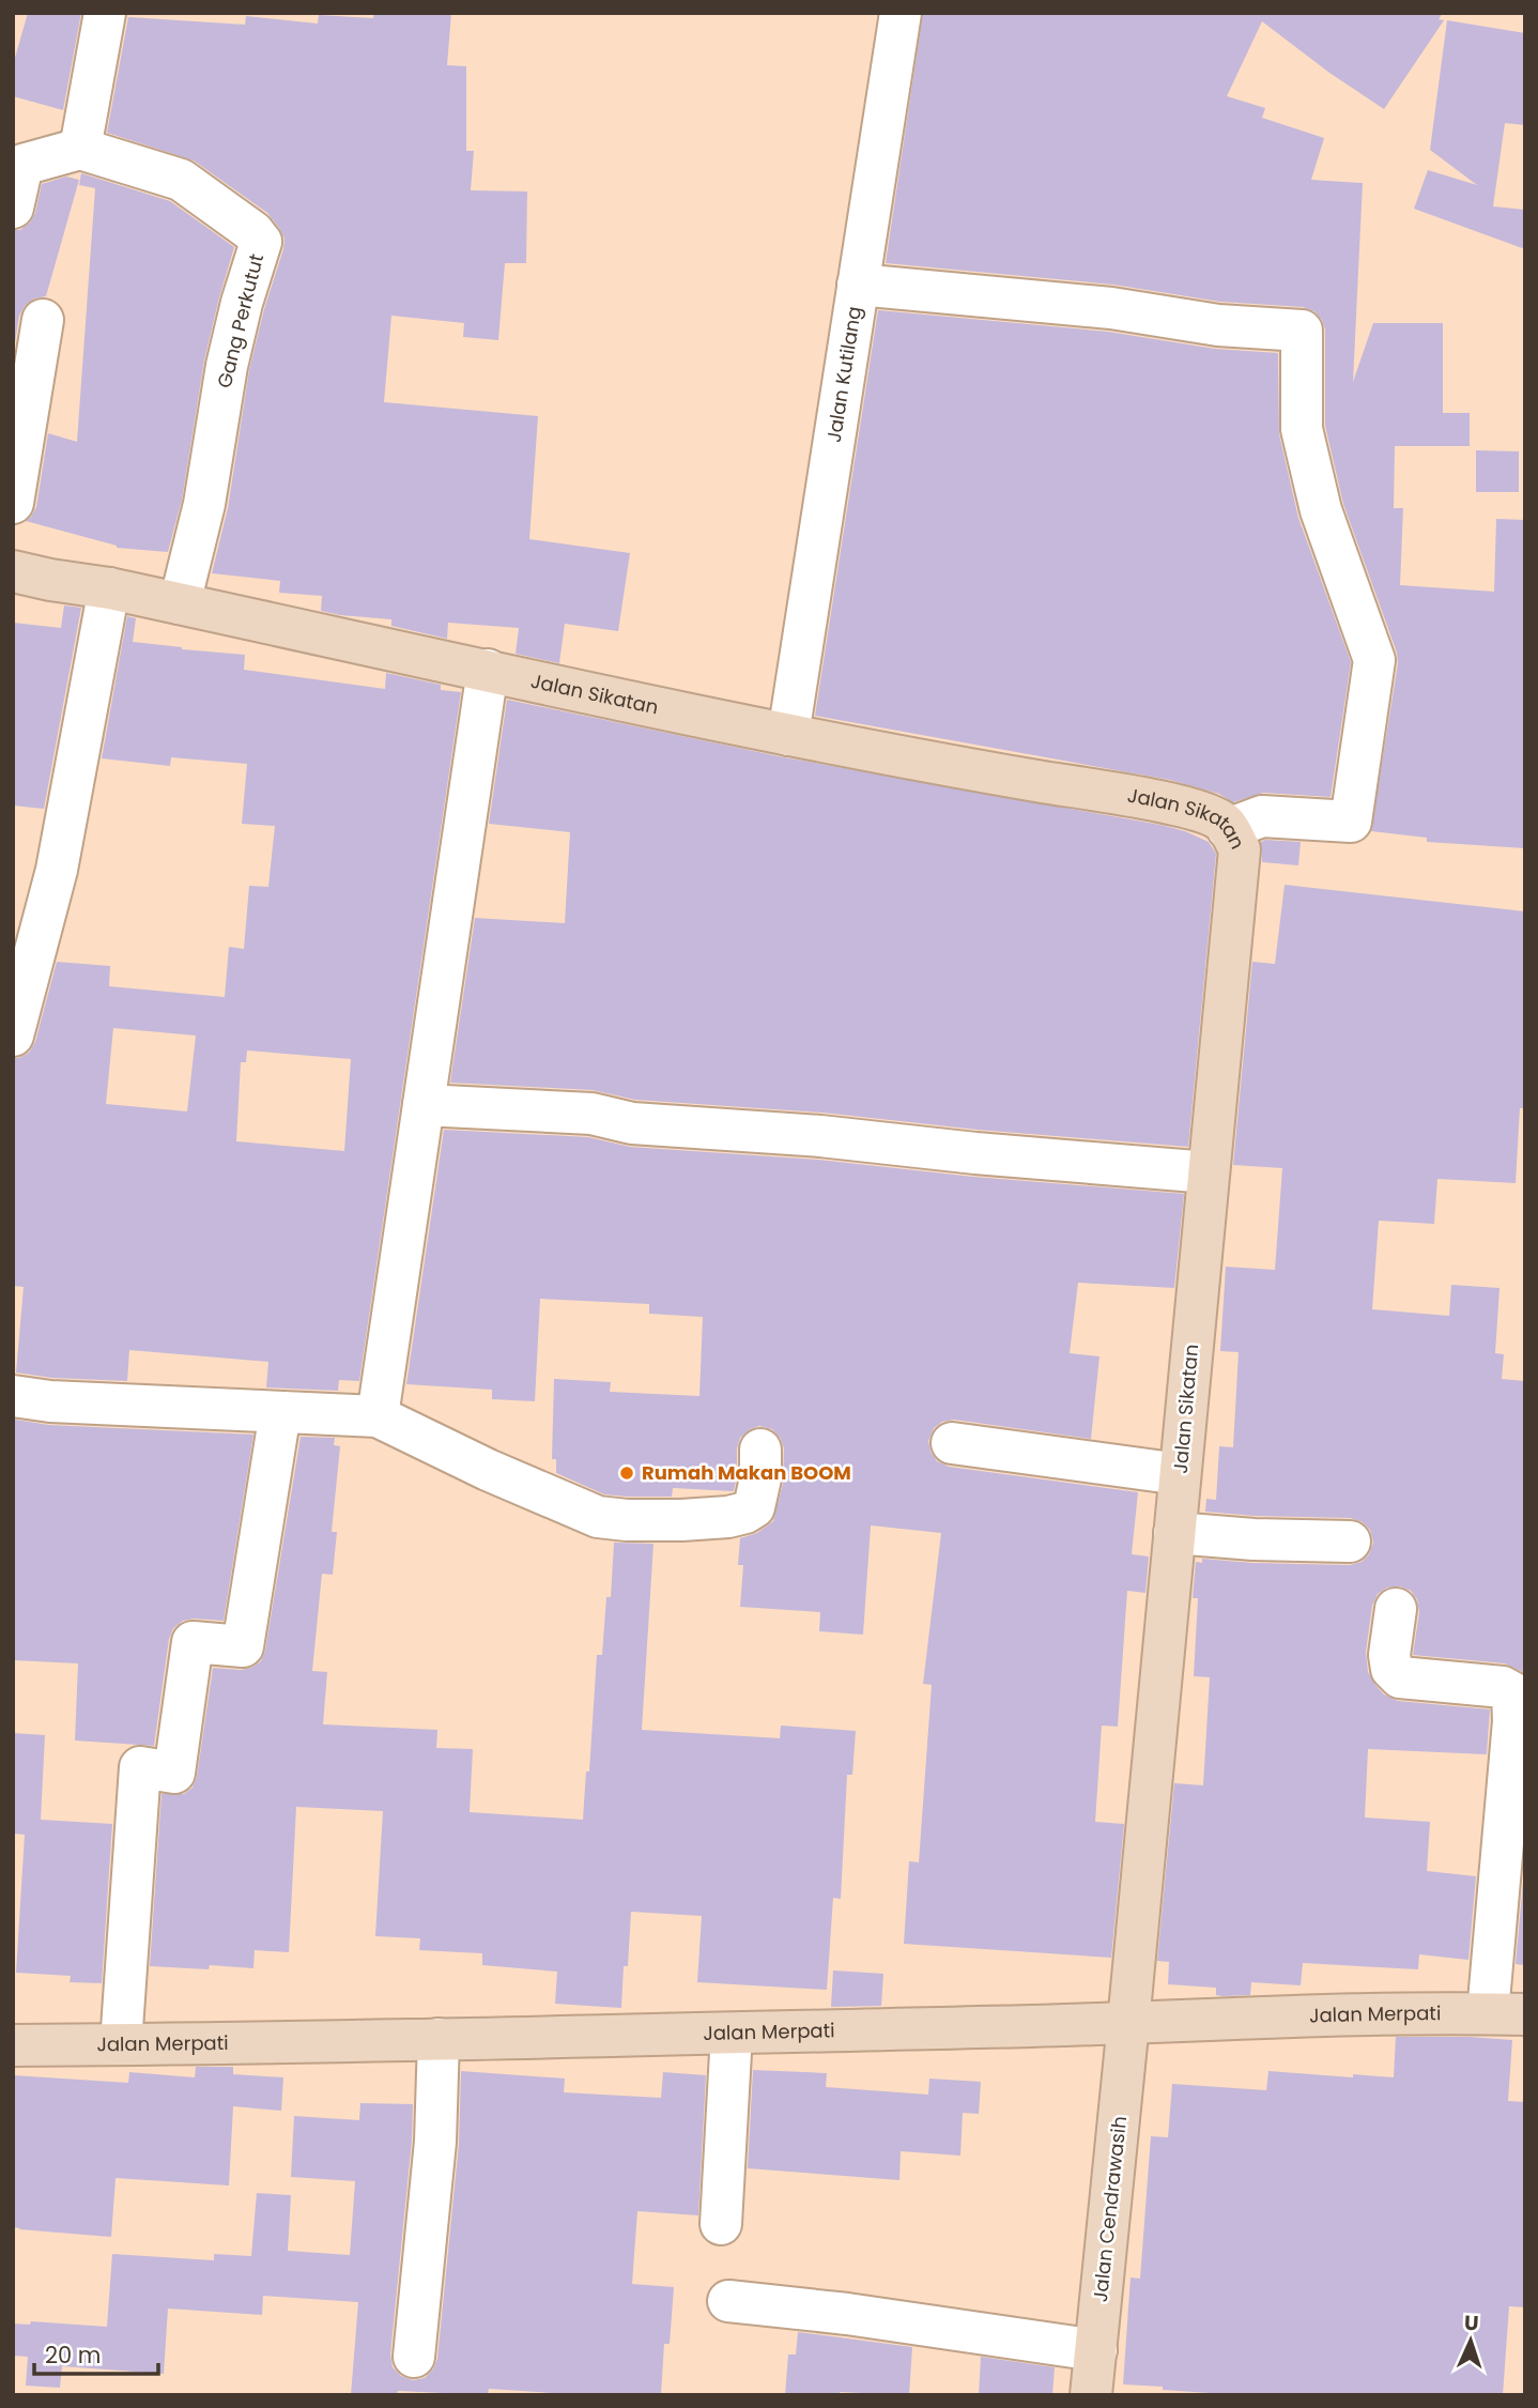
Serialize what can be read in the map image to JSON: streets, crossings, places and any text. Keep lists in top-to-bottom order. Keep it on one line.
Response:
{"streets":{"street":["Gang Perkutut","Jalan Kutilang","Jalan Sikatan","Jalan Merpati","Jalan Cendrawasih"]},"crossings":[["Gang Perkutut","Jalan Sikatan"],["Jalan Kutilang","Jalan Sikatan"],["Jalan Sikatan","Jalan Merpati"],["Jalan Sikatan","Jalan Cendrawasih"],["Jalan Merpati","Jalan Cendrawasih"]],"places":["Rumah Makan BOOM"],"scale_bar":"20 m","north":"top"}
